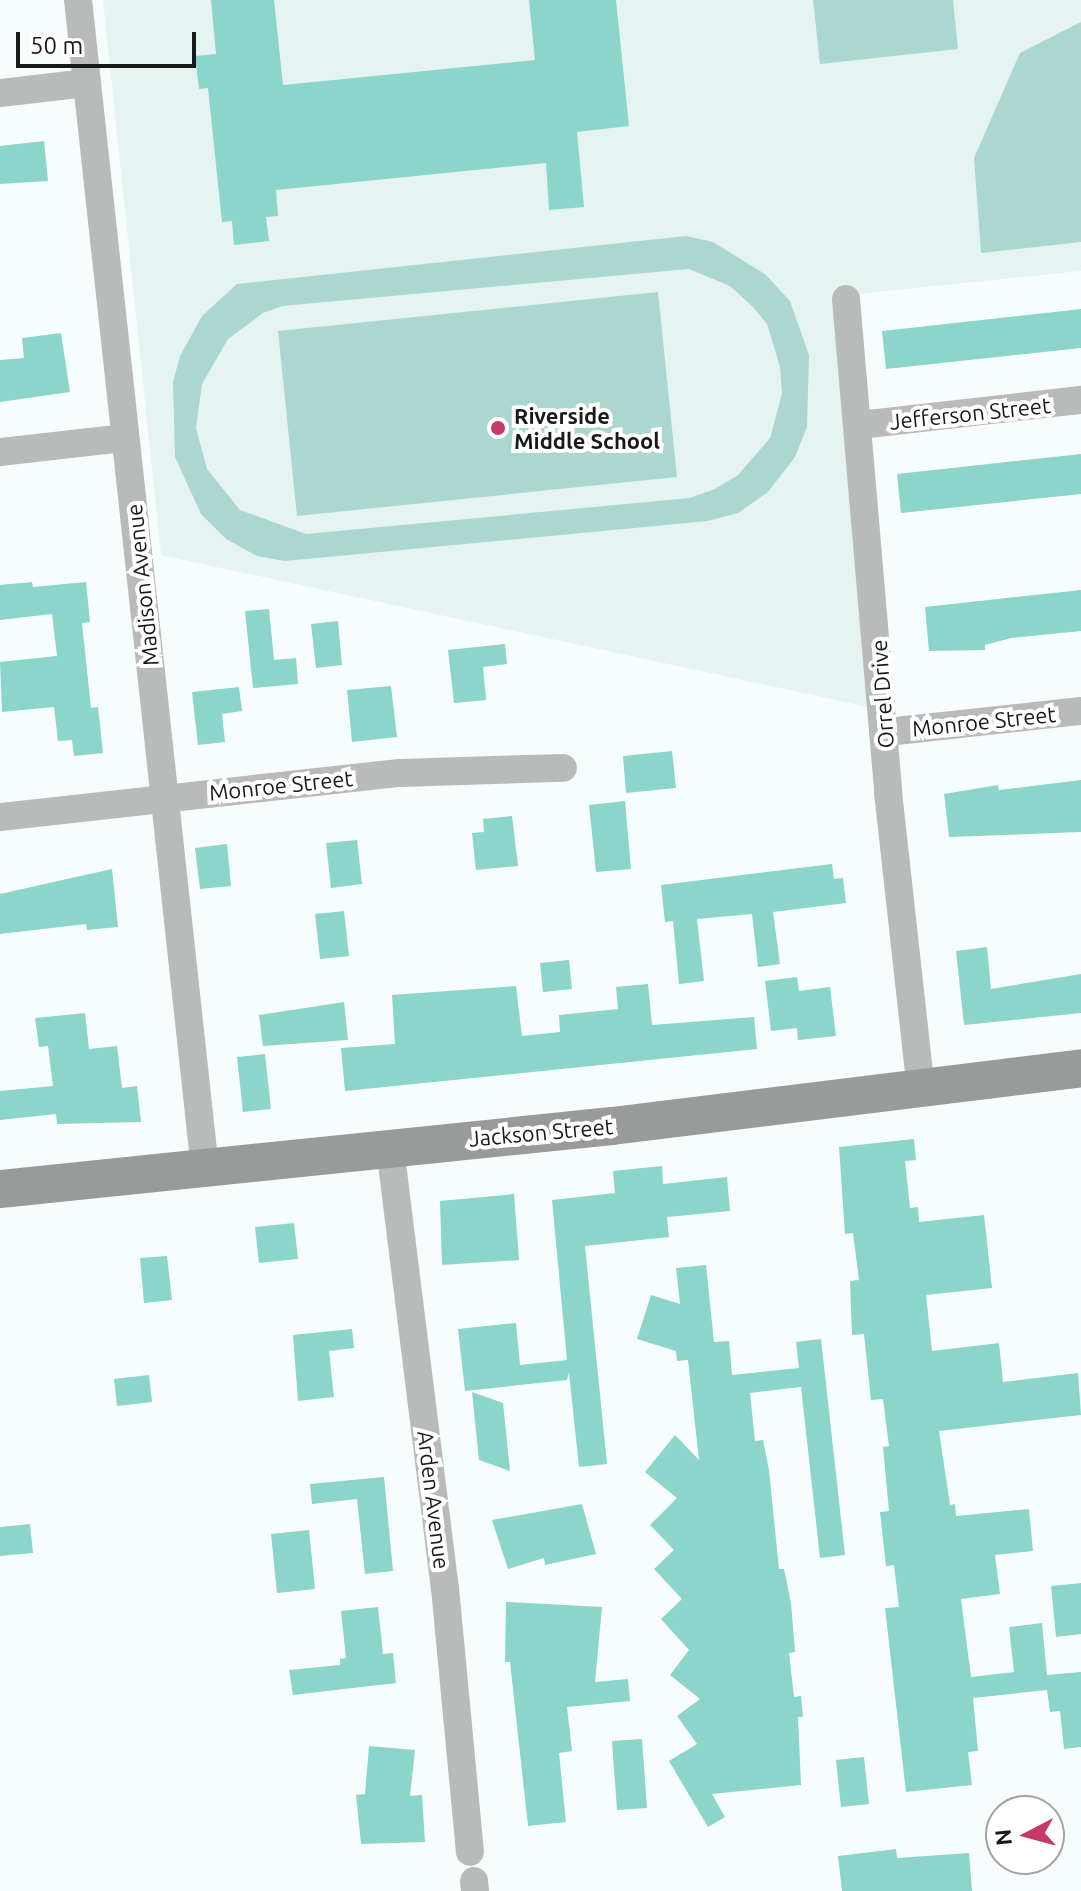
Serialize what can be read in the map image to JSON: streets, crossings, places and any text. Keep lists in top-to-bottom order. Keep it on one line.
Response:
{"streets":{"street":["Jefferson Street","Madison Avenue","Orrel Drive","Monroe Street","Jackson Street","Arden Avenue"]},"crossings":[["Jefferson Street","Orrel Drive"],["Madison Avenue","Monroe Street"],["Madison Avenue","Jackson Street"],["Orrel Drive","Monroe Street"],["Orrel Drive","Jackson Street"],["Jackson Street","Arden Avenue"]],"places":["Riverside Middle School"],"scale_bar":"50 m","north":"left"}
